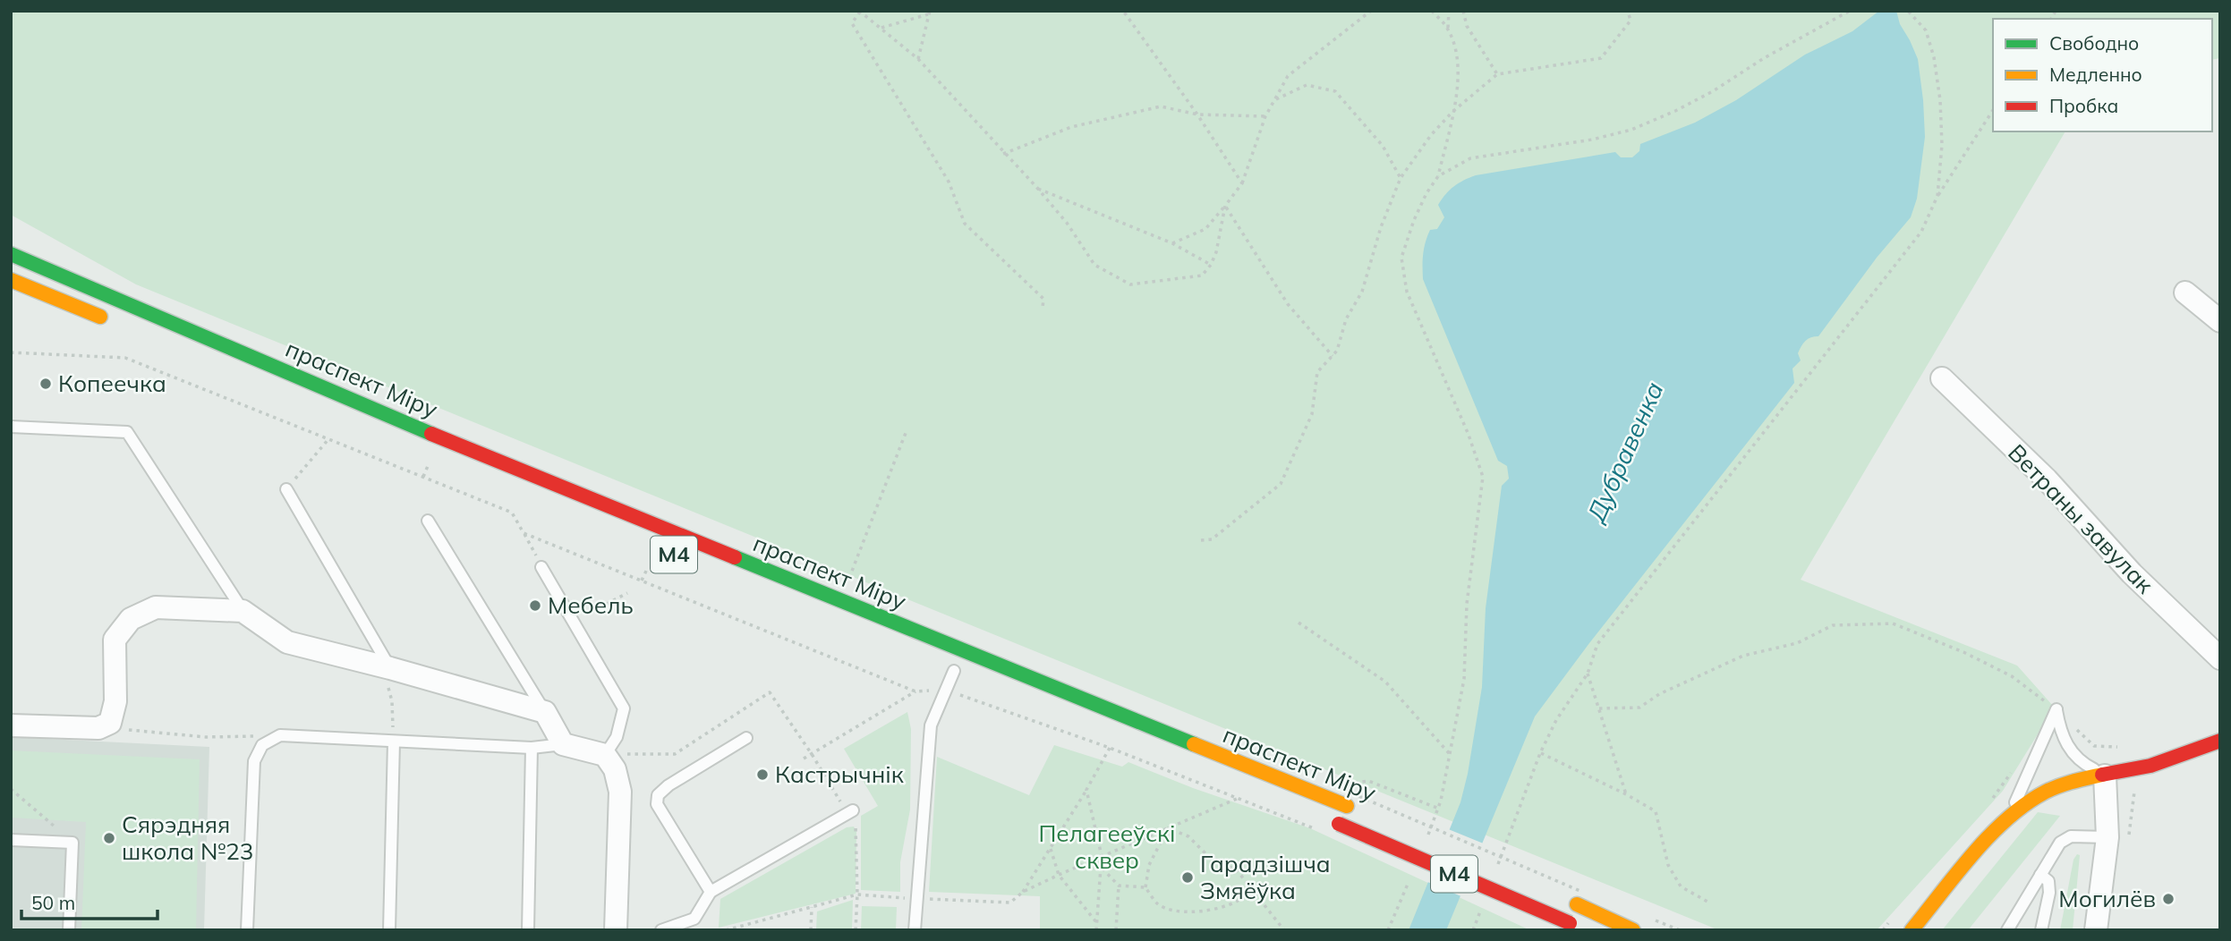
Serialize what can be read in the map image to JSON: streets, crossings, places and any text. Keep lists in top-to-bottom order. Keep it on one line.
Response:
{"streets":{"main road":["праспект Міру","М4"],"street":["Ветраны завулак"]},"water":["Дубравенка"],"parks":["Пелагееўскі сквер"],"places":["Копеечка","Мебель","Кастрычнік","Сярэдняя школа №23","Гарадзішча Змяёўка","Могилёв"],"legend":["Свободно","Медленно","Пробка"],"scale_bar":"50 m"}
